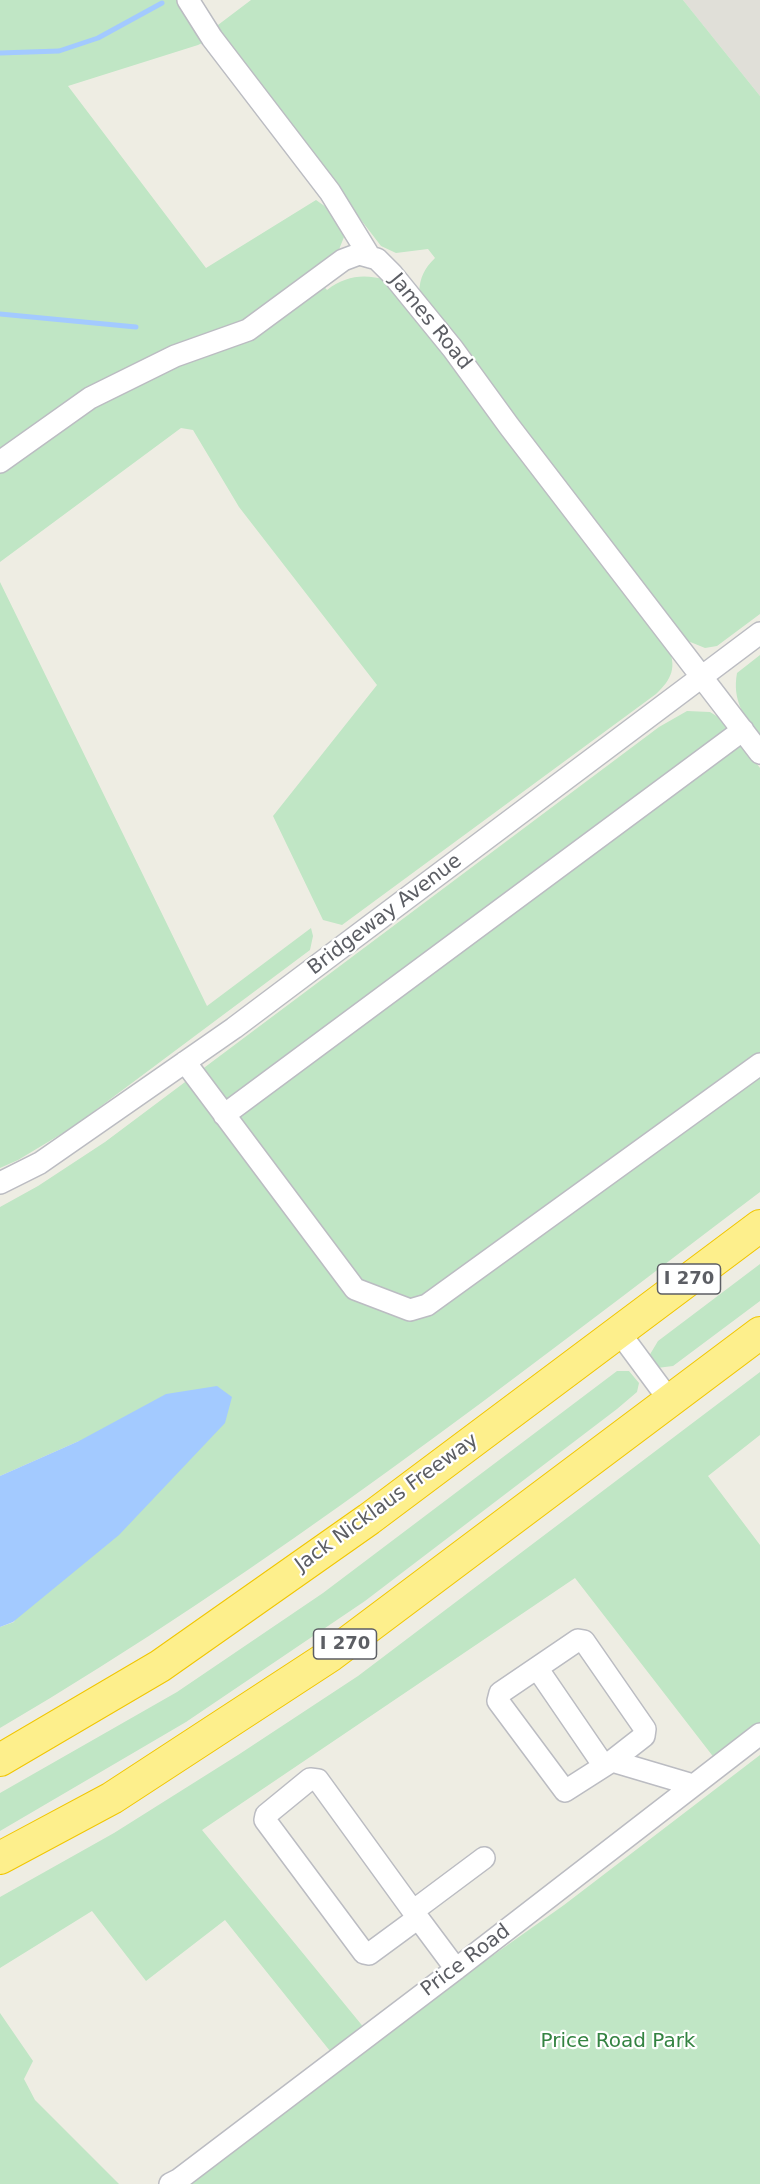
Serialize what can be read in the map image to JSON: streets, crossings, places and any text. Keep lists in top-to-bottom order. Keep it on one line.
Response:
{"streets":{"highway":["I 270","Jack Nicklaus Freeway"],"street":["James Road","Bridgeway Avenue","Price Road"]},"crossings":[["James Road","Bridgeway Avenue"]],"parks":["Price Road Park"]}
